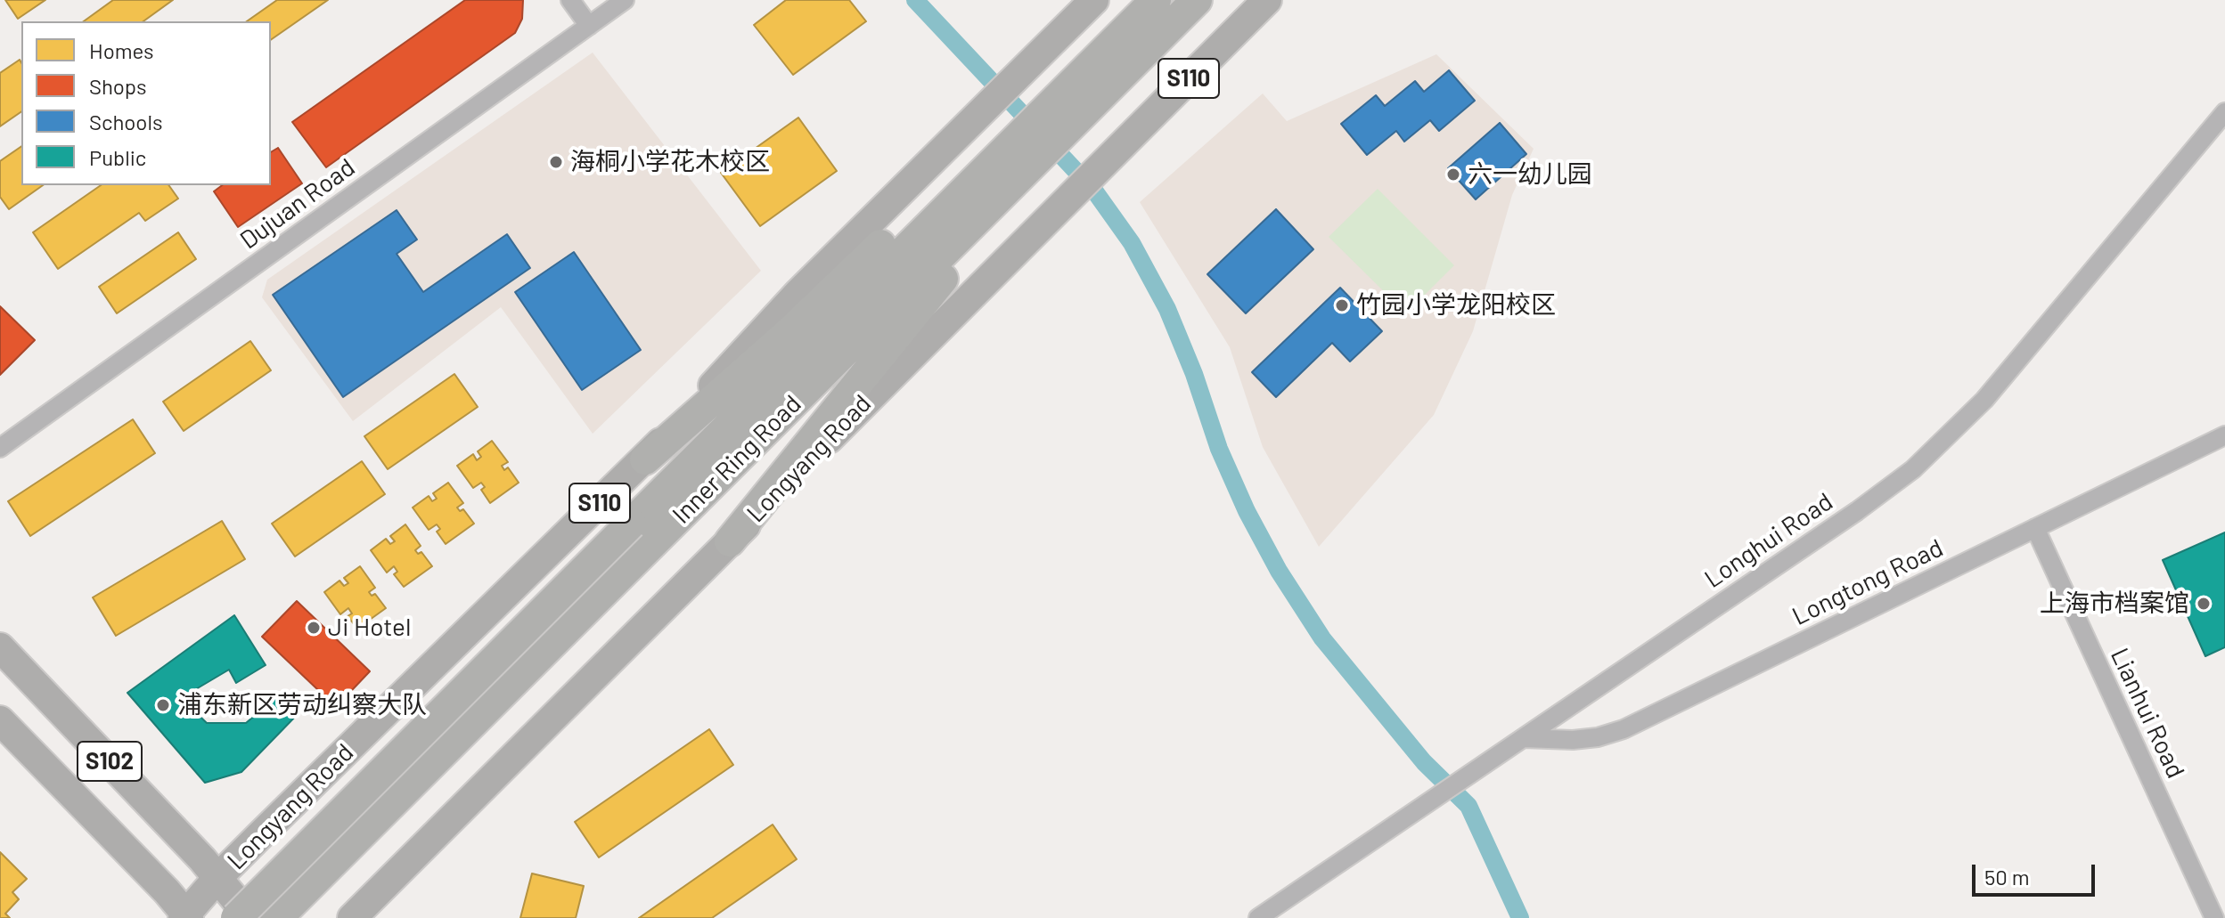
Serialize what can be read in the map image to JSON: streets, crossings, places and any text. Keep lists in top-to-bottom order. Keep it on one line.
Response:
{"streets":{"highway":["Inner Ring Road"],"main road":["S110","Longyang Road","S102"],"street":["Dujuan Road","Longhui Road","Longtong Road","Lianhui Road"]},"crossings":[["Longyang Road","S102"],["Longhui Road","Longtong Road"],["Longtong Road","Lianhui Road"]],"places":["海桐小学花木校区","六一幼儿园","竹园小学龙阳校区","上海市档案馆","Ji Hotel","浦东新区劳动纠察大队"],"legend":["Homes","Shops","Schools","Public"],"scale_bar":"50 m"}
